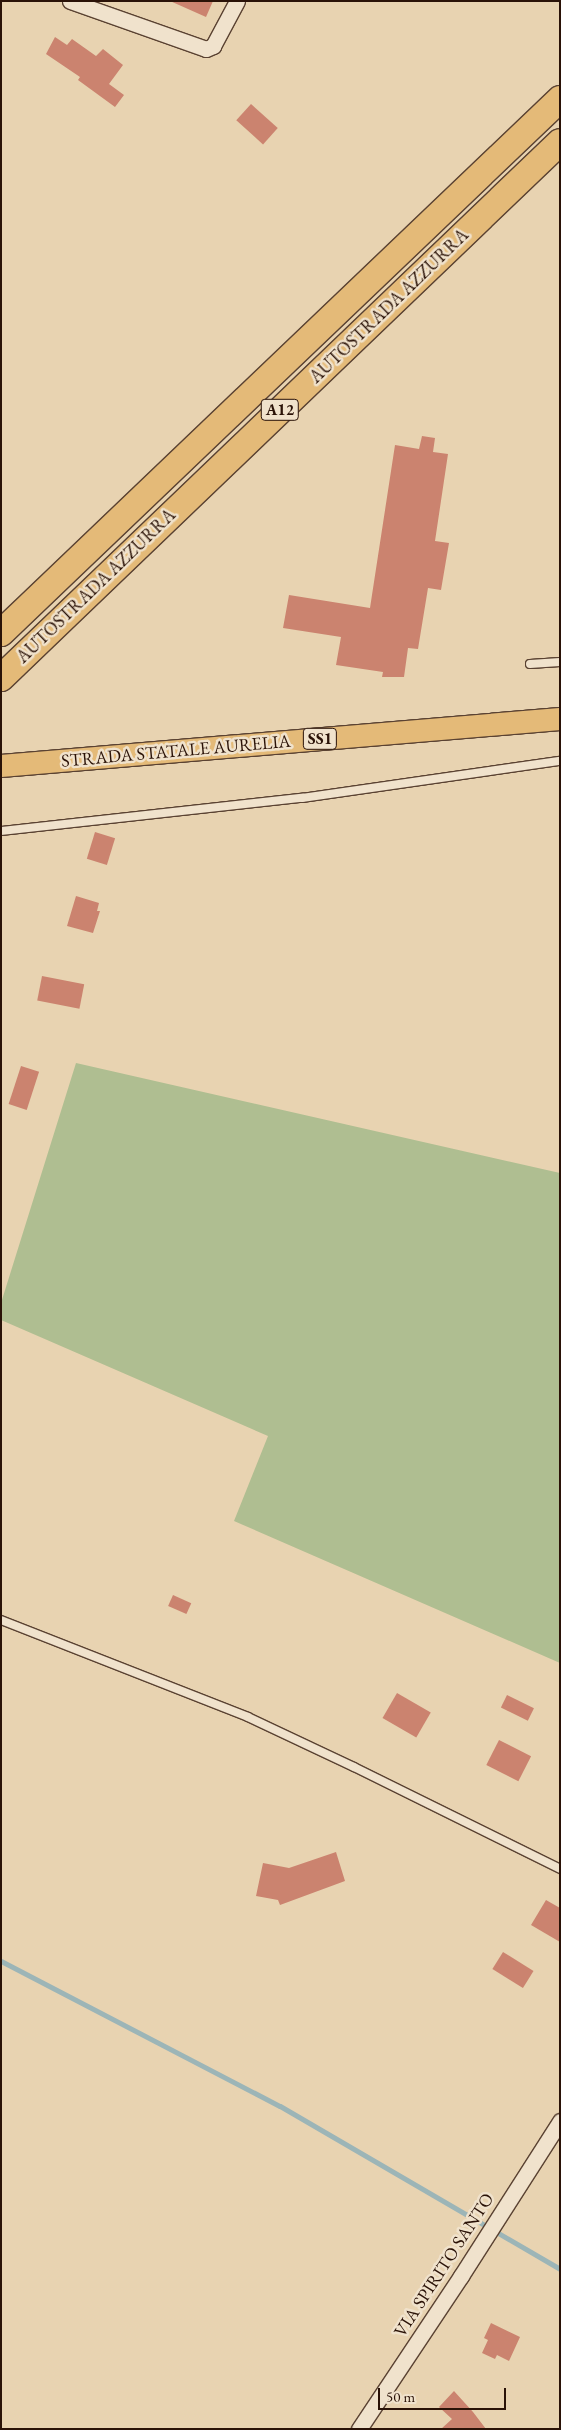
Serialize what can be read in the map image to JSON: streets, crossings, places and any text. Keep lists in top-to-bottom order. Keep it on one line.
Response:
{"streets":{"highway":["AUTOSTRADA AZZURRA","A12"],"main road":["SS1","STRADA STATALE AURELIA"],"street":["VIA SPIRITO SANTO"]},"scale_bar":"50 m"}
